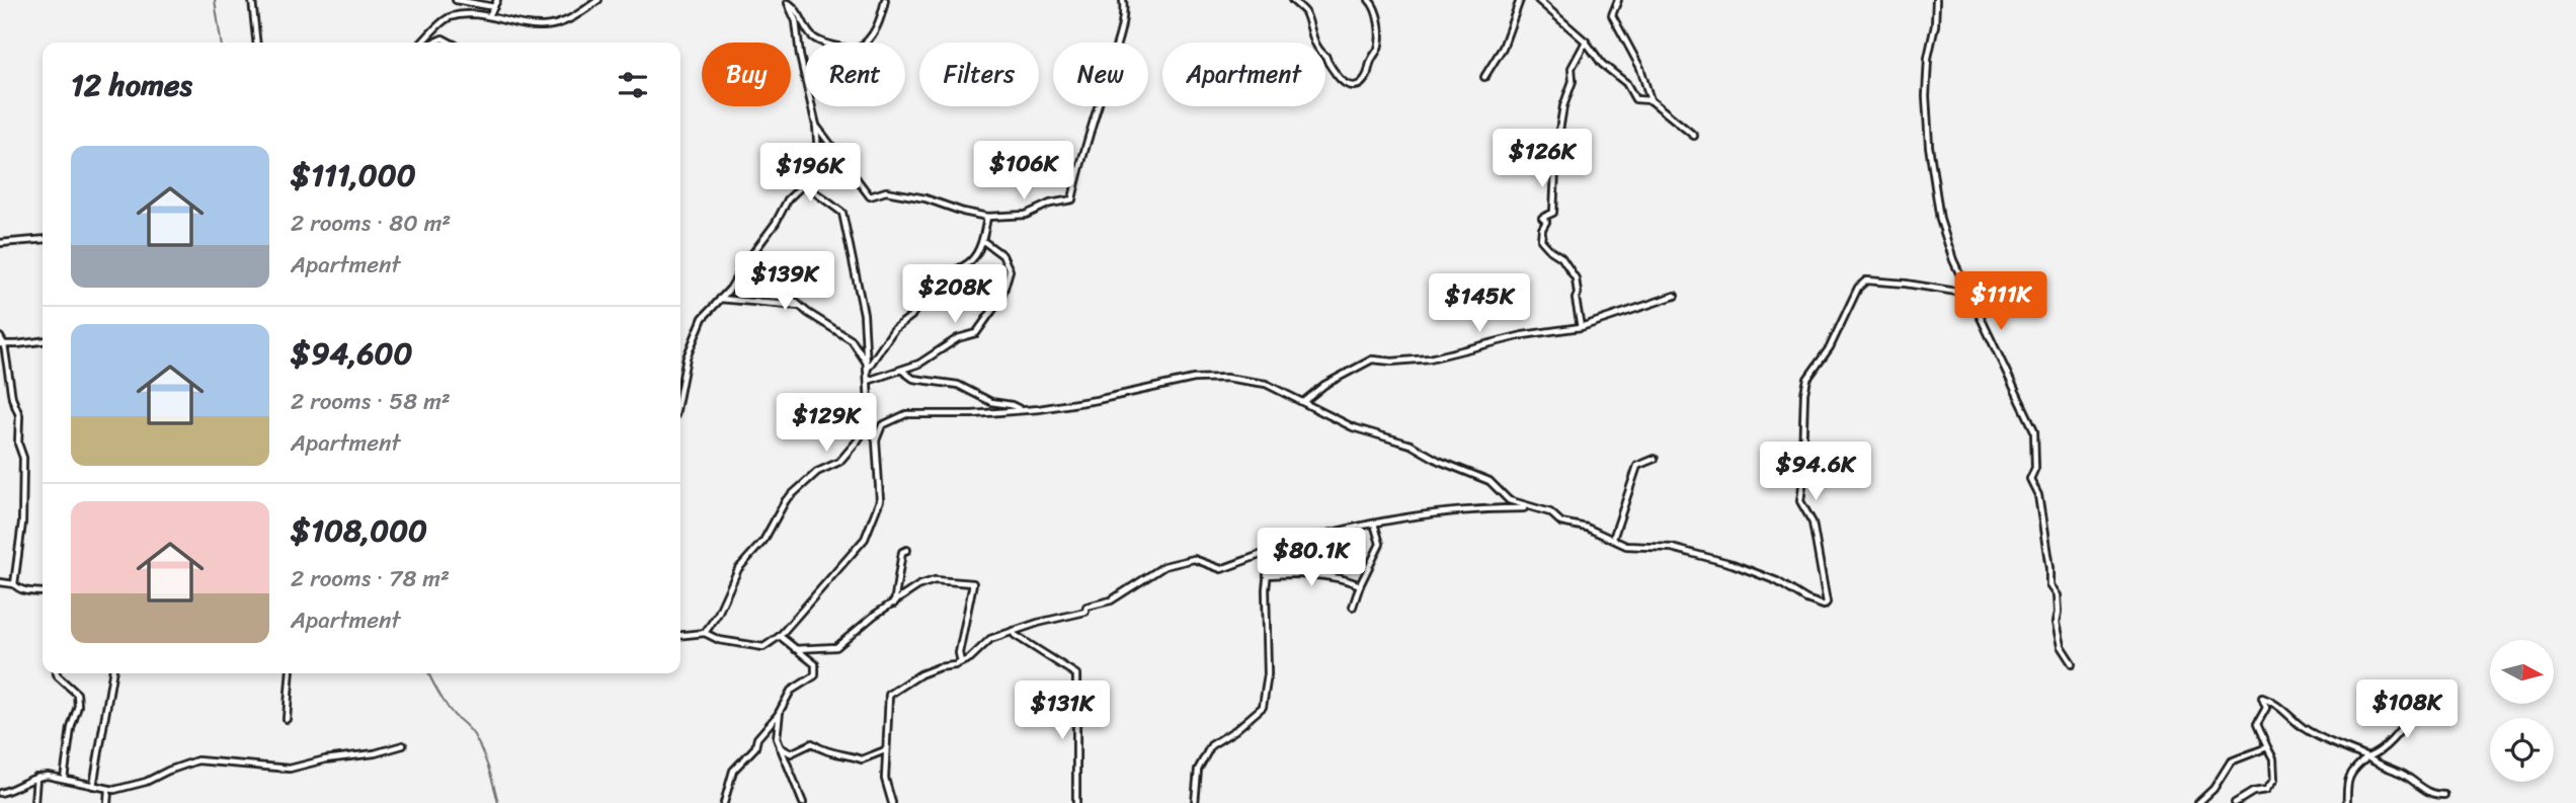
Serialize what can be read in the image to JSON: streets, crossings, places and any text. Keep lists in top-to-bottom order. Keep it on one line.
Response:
{"north":"right","page":{"chip":["Buy","Rent","Filters","New","Apartment"],"heading":"12 homes","list":[{"name":"$111,000","note":"2 rooms · 80 m² · Apartment"},{"name":"$94,600","note":"2 rooms · 58 m² · Apartment"},{"name":"$108,000","note":"2 rooms · 78 m² · Apartment"}],"price":["$126K","$106K","$196K","$139K","$208K","$111K","$145K","$129K","$94.6K","$80.1K","$108K","$131K"]}}
